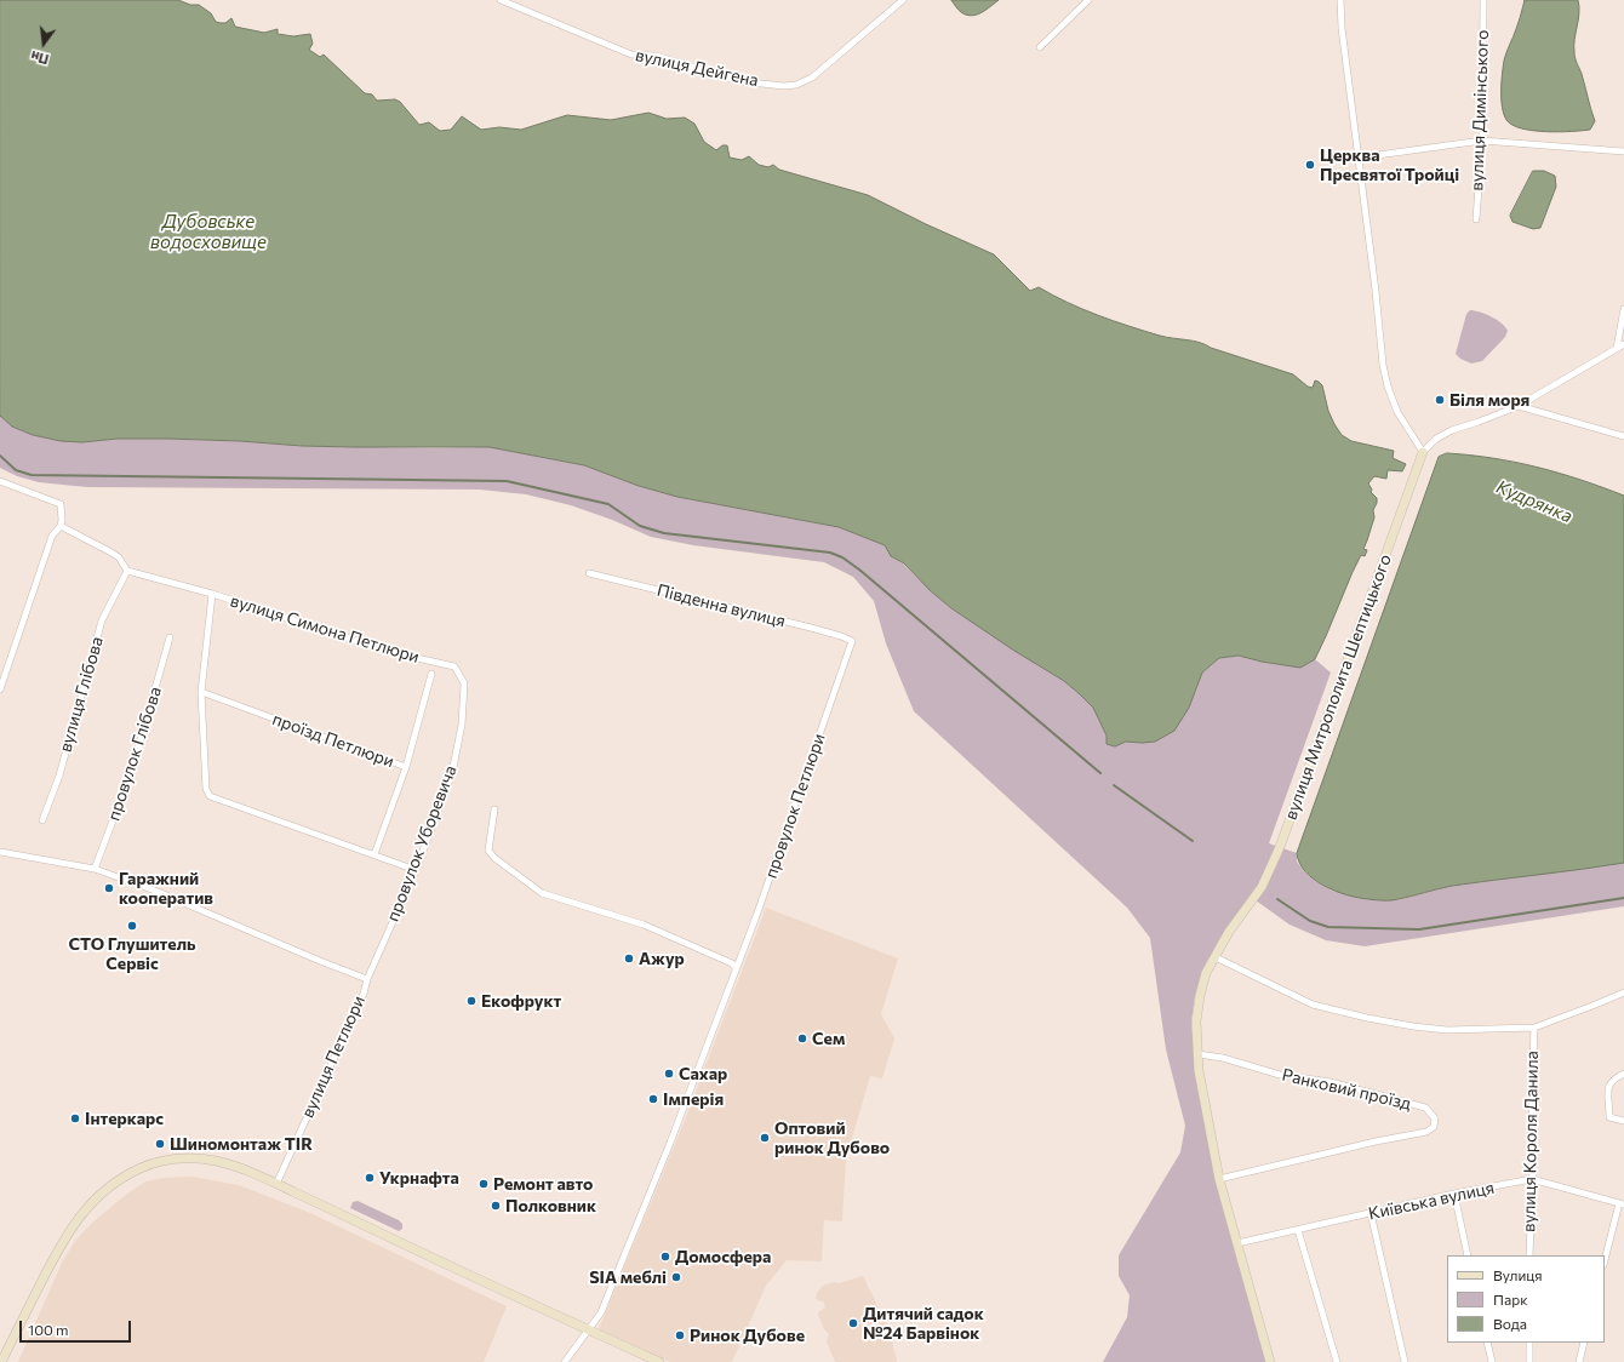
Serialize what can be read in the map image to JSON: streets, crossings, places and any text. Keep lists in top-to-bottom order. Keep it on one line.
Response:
{"streets":{"street":["вулиця Дейгена","вулиця Димінського","Південна вулиця","вулиця Симона Петлюри","вулиця Митрополита Шептицького","вулиця Глібова","проїзд Петлюри","провулок Глібова","провулок Петлюри","провулок Уборевича","вулиця Петлюри","Ранковий проїзд","вулиця Короля Данила","Київська вулиця"]},"crossings":[["Південна вулиця","провулок Петлюри"],["вулиця Симона Петлюри","вулиця Глібова"],["вулиця Симона Петлюри","провулок Уборевича"],["вулиця Митрополита Шептицького","Ранковий проїзд"],["вулиця Митрополита Шептицького","Київська вулиця"],["провулок Глібова","вулиця Петлюри"],["провулок Уборевича","вулиця Петлюри"],["вулиця Короля Данила","Київська вулиця"]],"water":["Дубовське водосховище","Кудрянка"],"places":["Церква Пресвятої Тройці","Біля моря","Гаражний кооператив","СТО Глушитель Сервіс","Ажур","Екофрукт","Сем","Сахар","Імперія","Інтеркарс","Оптовий ринок Дубово","Шиномонтаж TIR","Укрнафта","Ремонт авто","Полковник","Домосфера","SIA меблі","Дитячий садок №24 Барвінок","Ринок Дубове"],"legend":["Вулиця","Парк","Вода"],"scale_bar":"100 m","north":"bottom"}
